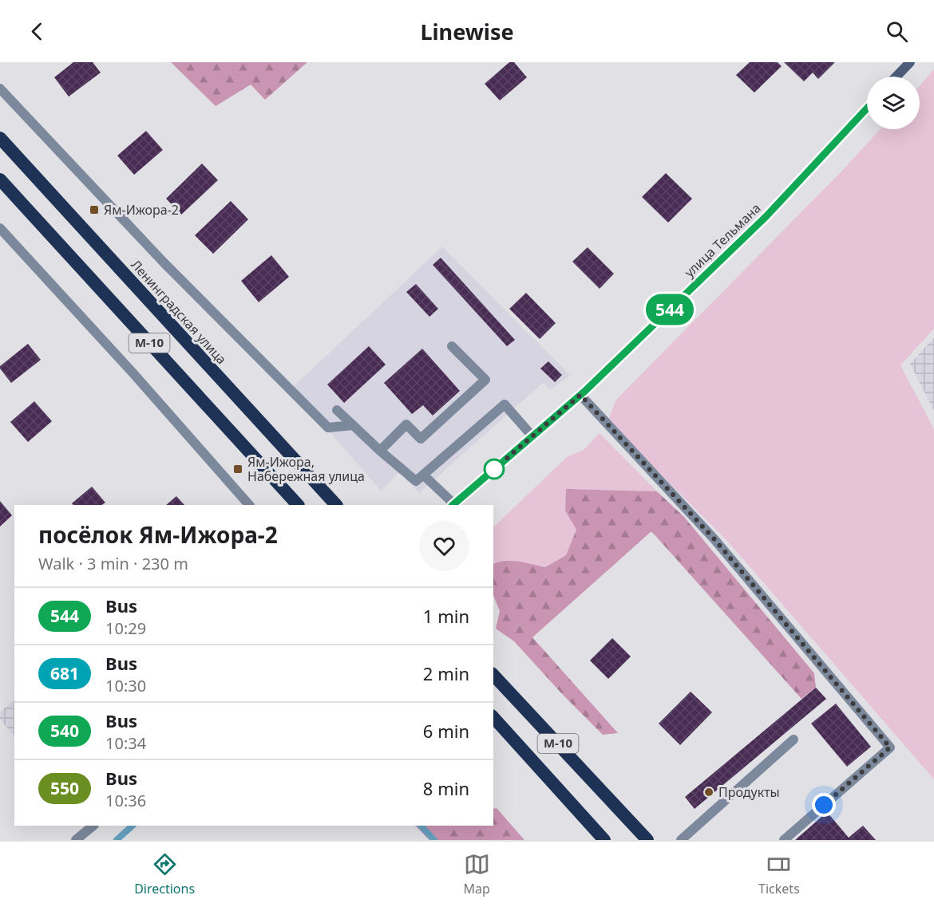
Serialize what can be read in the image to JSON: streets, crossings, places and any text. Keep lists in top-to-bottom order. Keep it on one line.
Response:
{"streets":{"highway":["Ленинградская улица","М-10"],"main road":["улица Тельмана"]},"places":{"transit":["Ям-Ижора-2","Ям-Ижора, Набережная улица"],"other":["Продукты"]},"lines":["bus line 544"],"page":{"header":"Linewise","on_map":"544","heading":["посёлок Ям-Ижора-2","Walk · 3 min · 230 m"],"list":[{"mark":"544","name":"Bus","note":"10:29","value":"1 min"},{"mark":"681","name":"Bus","note":"10:30","value":"2 min"},{"mark":"540","name":"Bus","note":"10:34","value":"6 min"},{"mark":"550","name":"Bus","note":"10:36","value":"8 min"}],"tabs":["Directions","Map","Tickets"]}}
